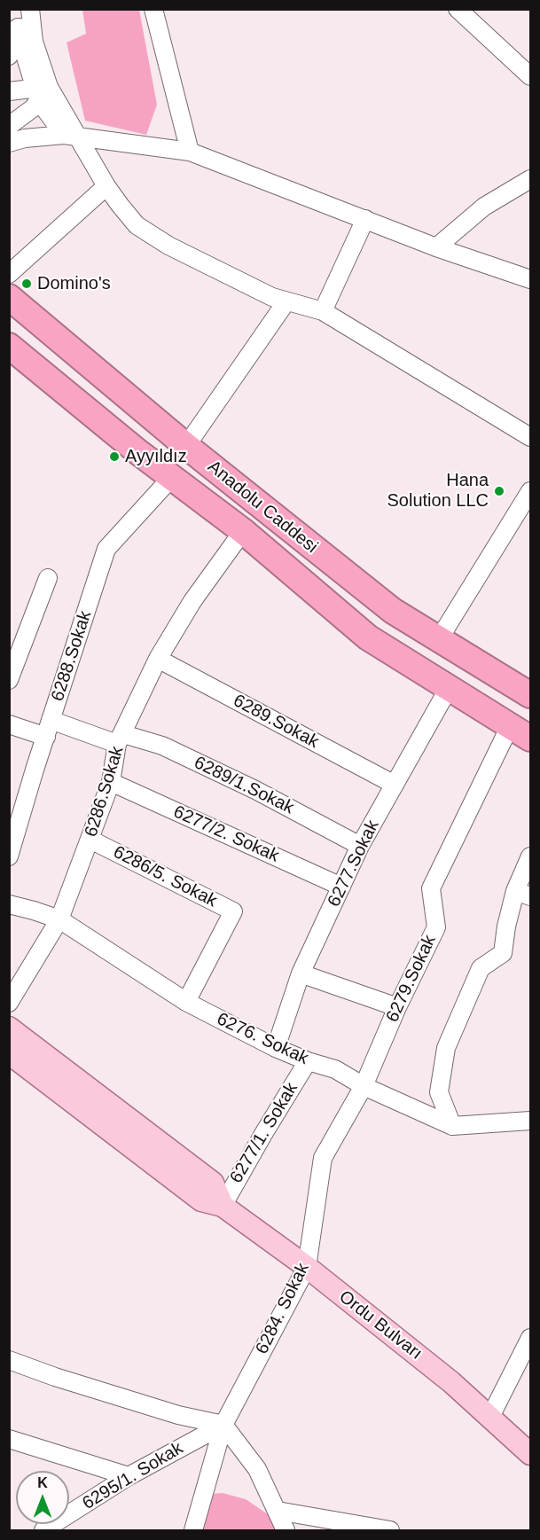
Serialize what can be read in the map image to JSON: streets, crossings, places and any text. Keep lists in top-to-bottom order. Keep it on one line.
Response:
{"streets":{"highway":["Anadolu Caddesi"],"main road":["Ordu Bulvarı"],"street":["6288.Sokak","6289.Sokak","6289/1.Sokak","6286.Sokak","6277/2. Sokak","6277.Sokak","6286/5. Sokak","6279.Sokak","6276. Sokak","6277/1. Sokak","6284. Sokak","6295/1. Sokak"]},"crossings":[["Anadolu Caddesi","6288.Sokak"],["Anadolu Caddesi","6286.Sokak"],["Anadolu Caddesi","6277.Sokak"],["Anadolu Caddesi","6279.Sokak"],["6288.Sokak","6289/1.Sokak"],["6289.Sokak","6286.Sokak"],["6289.Sokak","6277.Sokak"],["6289/1.Sokak","6286.Sokak"],["6289/1.Sokak","6277.Sokak"],["6286.Sokak","6277/2. Sokak"],["6286.Sokak","6286/5. Sokak"],["6286.Sokak","6276. Sokak"],["6277/2. Sokak","6277.Sokak"],["6277.Sokak","6276. Sokak"],["6286/5. Sokak","6276. Sokak"],["6279.Sokak","6276. Sokak"],["6279.Sokak","6284. Sokak"],["6276. Sokak","6277/1. Sokak"],["6276. Sokak","6284. Sokak"],["6277/1. Sokak","Ordu Bulvarı"],["6284. Sokak","Ordu Bulvarı"],["6284. Sokak","6295/1. Sokak"]],"places":["Domino's","Ayyıldız","Hana Solution LLC"],"north":"top"}
